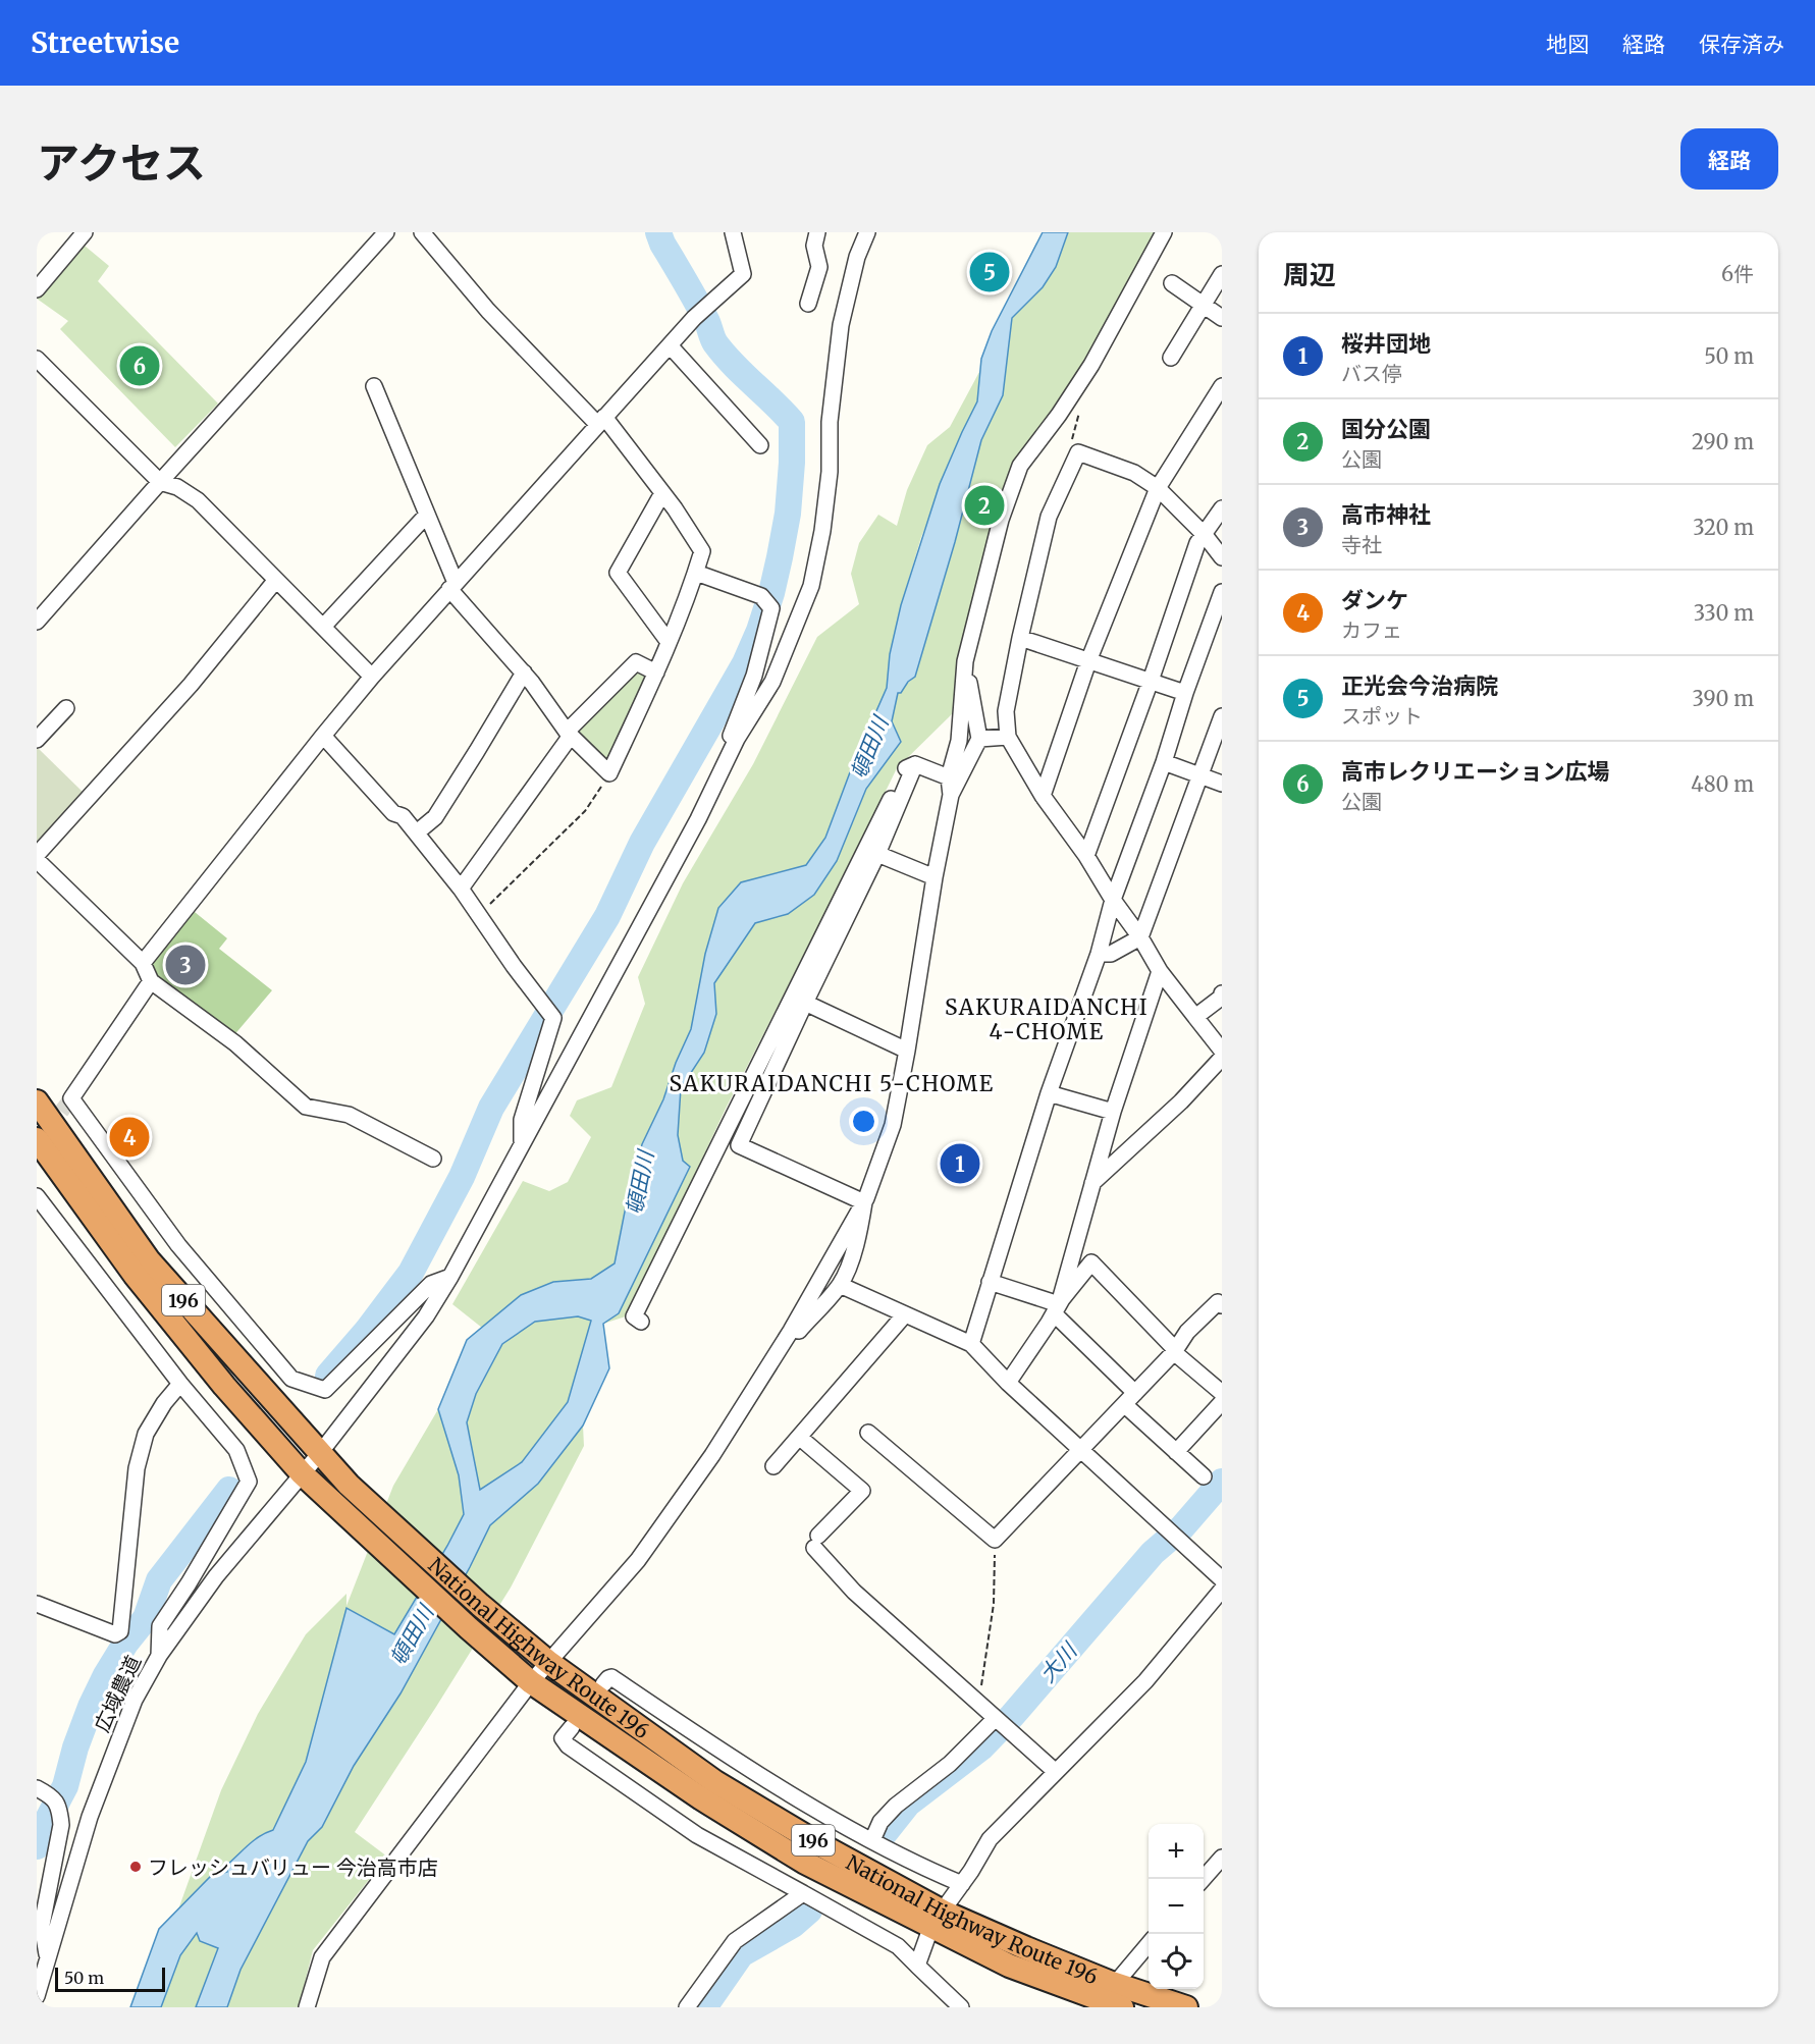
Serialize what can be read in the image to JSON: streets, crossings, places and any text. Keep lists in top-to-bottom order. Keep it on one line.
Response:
{"streets":{"highway":["196","National Highway Route 196"],"street":["広域農道"]},"crossings":[["National Highway Route 196","広域農道"]],"districts":["SAKURAIDANCHI 4-CHOME","SAKURAIDANCHI 5-CHOME"],"water":["頓田川","大川"],"places":["フレッシュバリュー 今治高市店"],"scale_bar":"50 m","page":{"header":"Streetwise","nav":["地図","経路","保存済み"],"title":"アクセス","buttons":"経路","heading":["周辺","6件"],"pins":["5","6","2","3","4","1"],"list":[{"mark":"1","name":"桜井団地","note":"バス停","value":"50 m"},{"mark":"2","name":"国分公園","note":"公園","value":"290 m"},{"mark":"3","name":"高市神社","note":"寺社","value":"320 m"},{"mark":"4","name":"ダンケ","note":"カフェ","value":"330 m"},{"mark":"5","name":"正光会今治病院","note":"スポット","value":"390 m"},{"mark":"6","name":"高市レクリエーション広場","note":"公園","value":"480 m"}],"map_buttons":["+","−"],"scale":"50 m"}}
